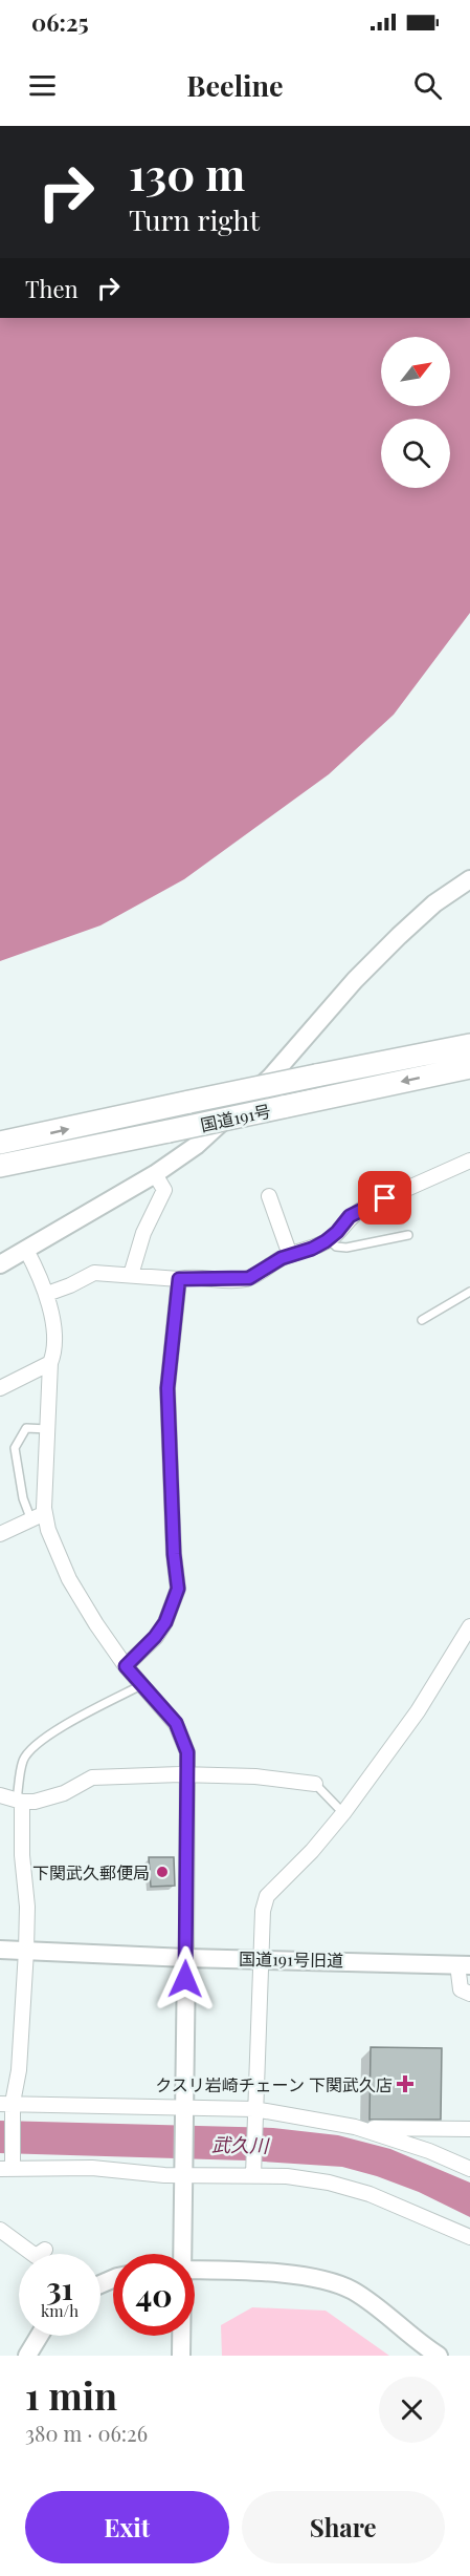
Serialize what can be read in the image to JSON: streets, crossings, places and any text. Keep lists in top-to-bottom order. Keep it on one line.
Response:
{"streets":{"highway":["国道191号"],"street":["国道191号旧道"]},"water":["武久川"],"places":{"other":["下関武久郵便局"],"health":["クスリ岩崎チェーン 下関武久店"]},"north":"top right","page":{"status":"06:25","header":"Beeline","turn":["130 m","Turn right"],"then":"Then","speed":"31 km/h","limit":"40","heading":["1 min","380 m · 06:26"],"buttons":["Exit","Share"]}}
